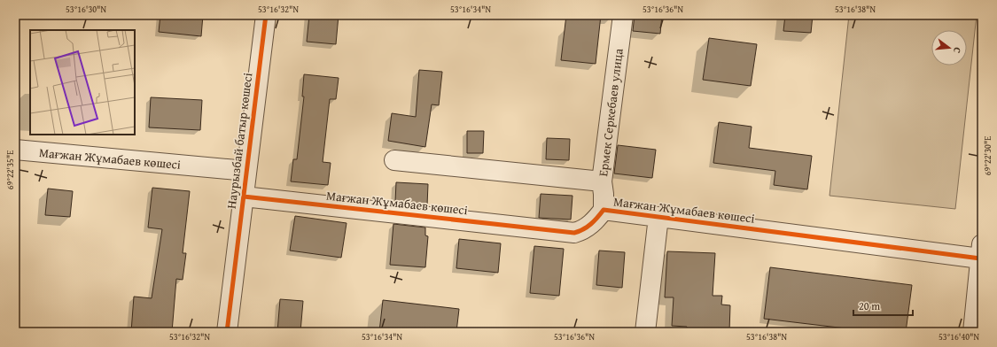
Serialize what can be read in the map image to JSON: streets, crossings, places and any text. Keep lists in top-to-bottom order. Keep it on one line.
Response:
{"streets":{"street":["Ермек Серкебаев улица","Наурызбай батыр көшесі","Мағжан Жұмабаев көшесі"]},"crossings":[["Ермек Серкебаев улица","Мағжан Жұмабаев көшесі"],["Наурызбай батыр көшесі","Мағжан Жұмабаев көшесі"]],"scale_bar":"20 m","north":"right","coordinates":["53°16'30\"N","53°16'32\"N","53°16'34\"N","53°16'36\"N","53°16'38\"N","69°22'30\"E","69°22'35\"E","53°16'40\"N"]}
